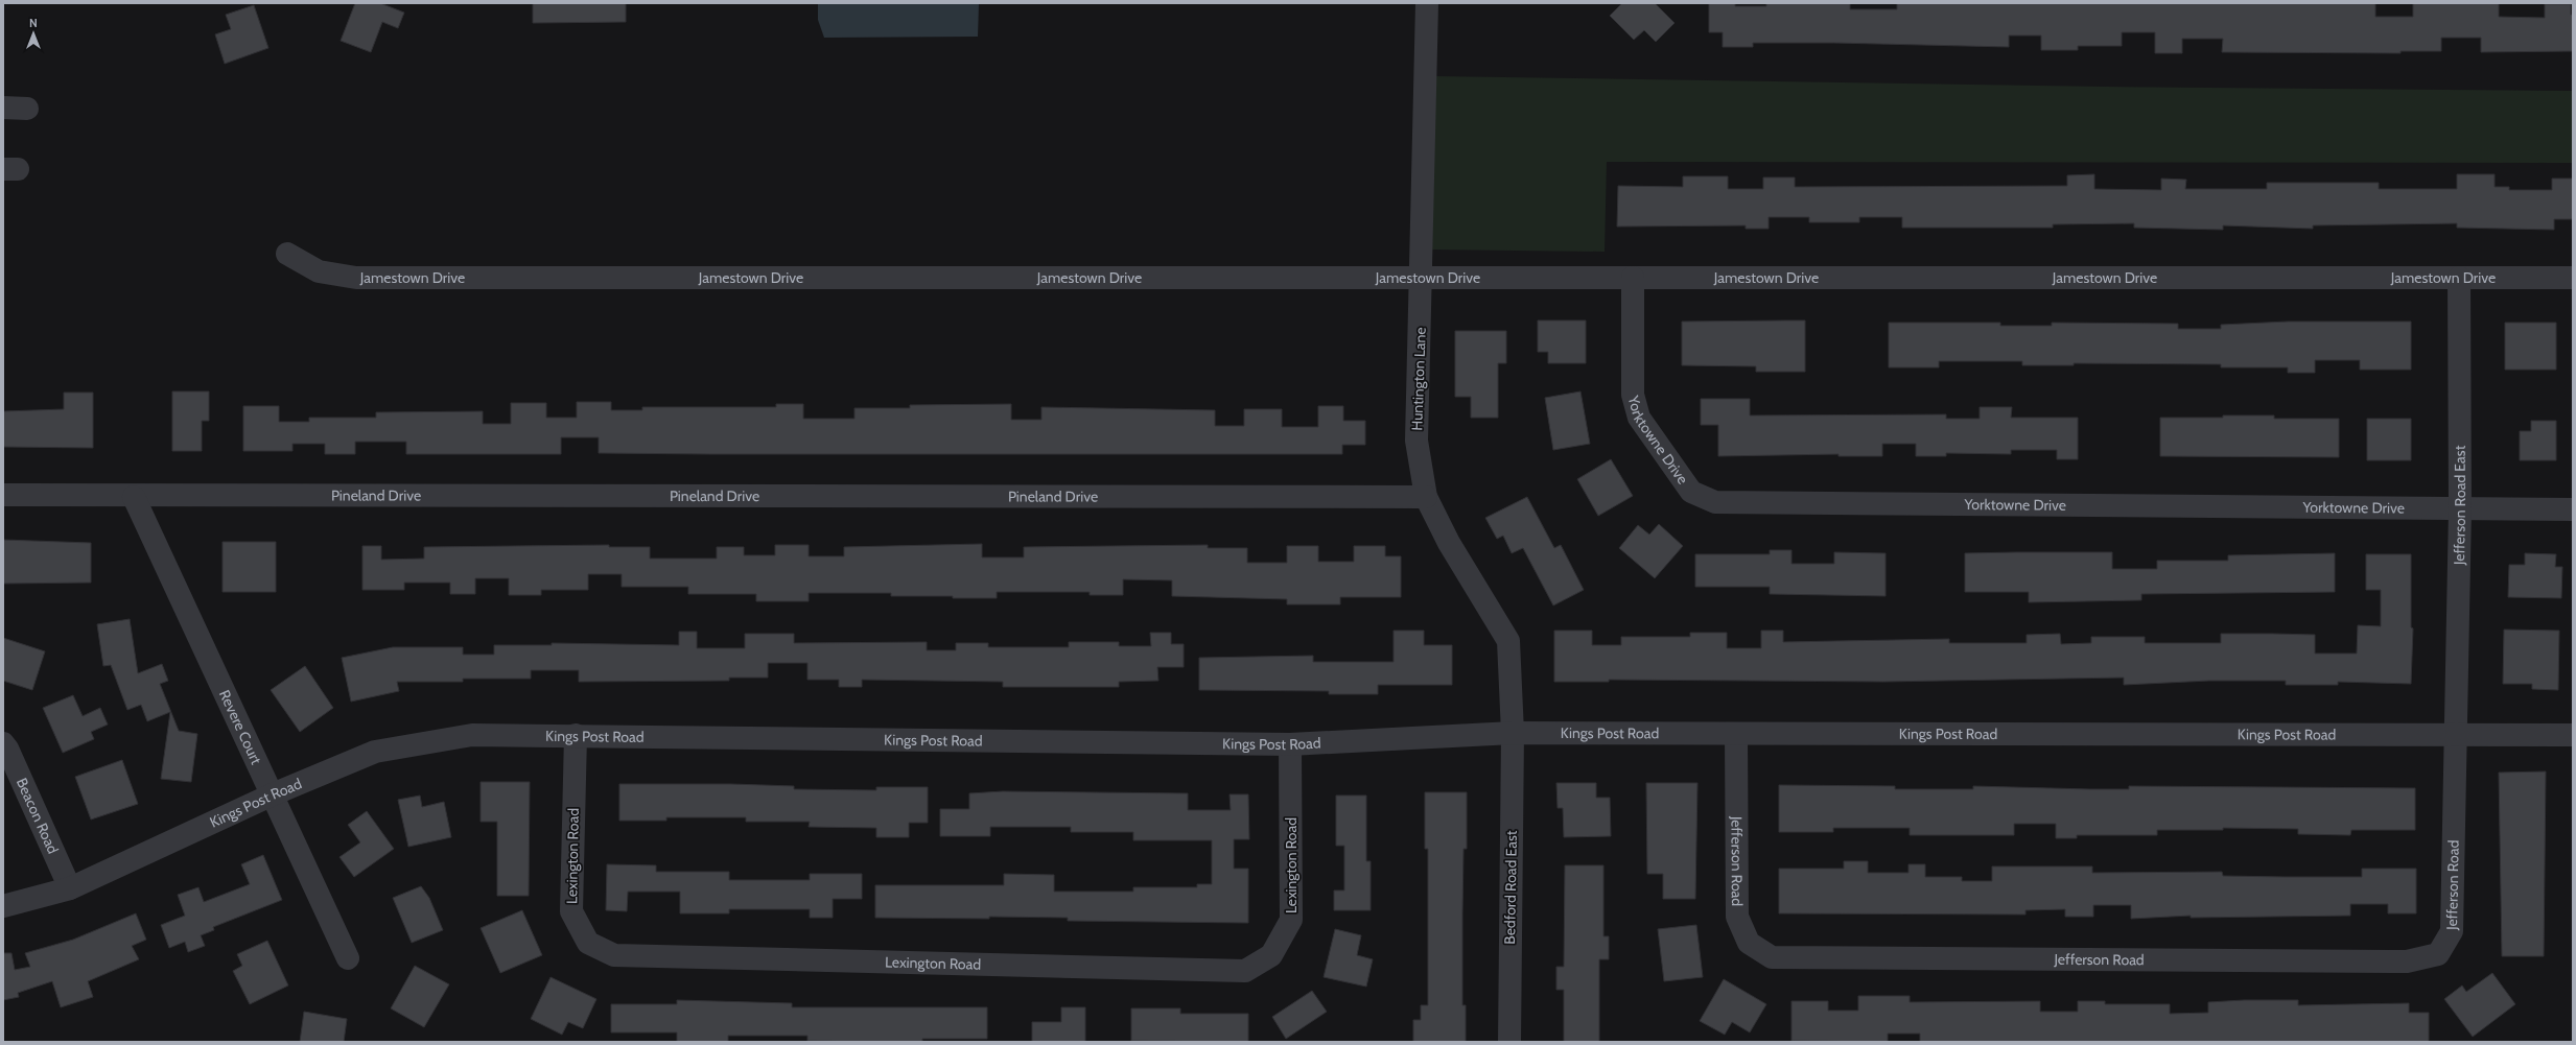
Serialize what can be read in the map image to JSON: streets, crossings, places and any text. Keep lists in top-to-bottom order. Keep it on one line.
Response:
{"streets":{"street":["Jamestown Drive","Huntington Lane","Yorktowne Drive","Pineland Drive","Jefferson Road East","Revere Court","Kings Post Road","Beacon Road","Lexington Road","Jefferson Road","Bedford Road East"]},"crossings":[["Jamestown Drive","Huntington Lane"],["Jamestown Drive","Yorktowne Drive"],["Jamestown Drive","Jefferson Road East"],["Huntington Lane","Pineland Drive"],["Huntington Lane","Kings Post Road"],["Huntington Lane","Bedford Road East"],["Yorktowne Drive","Jefferson Road East"],["Pineland Drive","Revere Court"],["Jefferson Road East","Kings Post Road"],["Jefferson Road East","Jefferson Road"],["Revere Court","Kings Post Road"],["Kings Post Road","Beacon Road"],["Kings Post Road","Lexington Road"],["Kings Post Road","Jefferson Road"],["Kings Post Road","Bedford Road East"]],"north":"top"}
